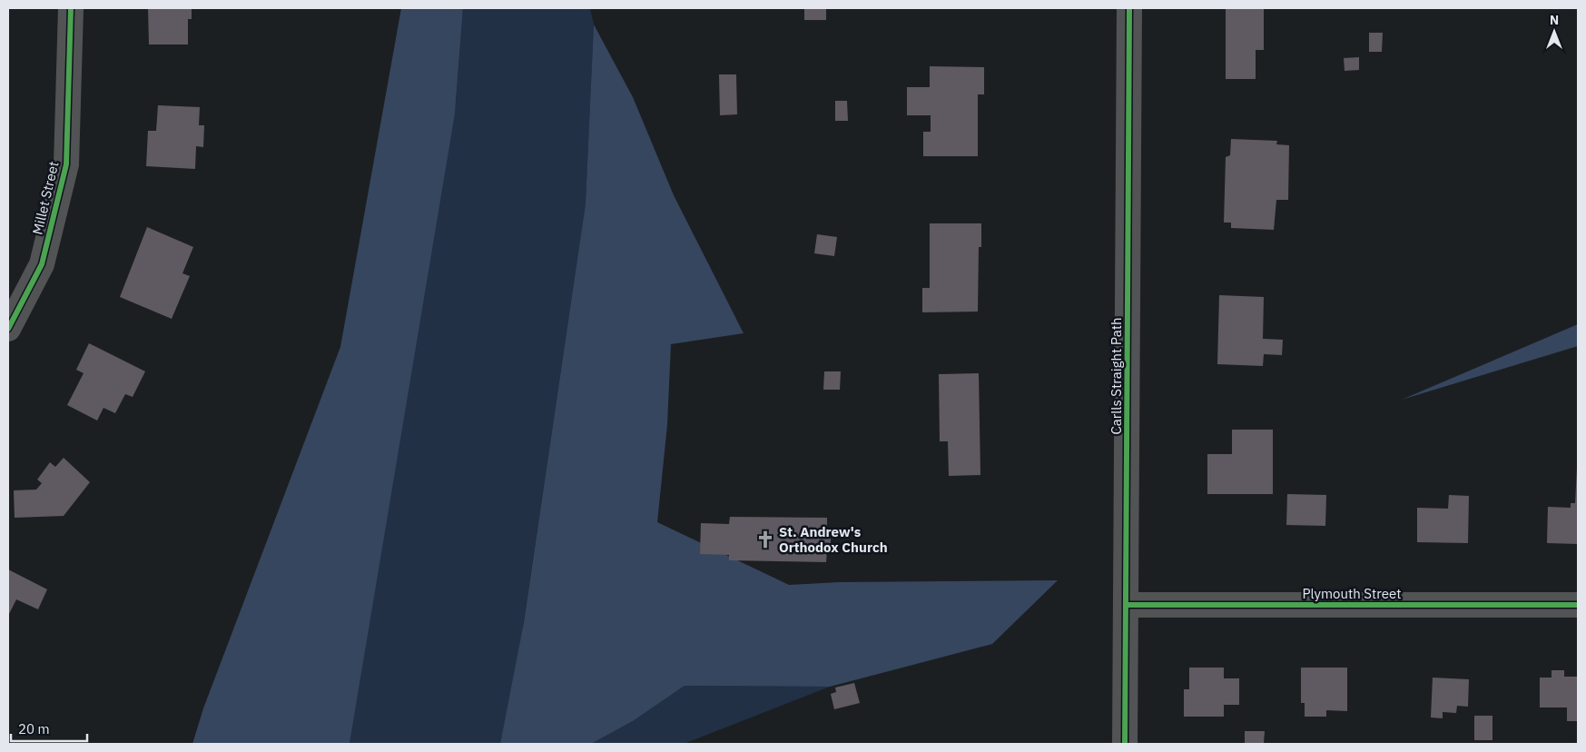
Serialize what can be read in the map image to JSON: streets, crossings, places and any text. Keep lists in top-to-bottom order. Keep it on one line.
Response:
{"streets":{"street":["Millet Street","Carlls Straight Path","Plymouth Street"]},"crossings":[["Carlls Straight Path","Plymouth Street"]],"places":{"church":["St. Andrew's Orthodox Church"]},"scale_bar":"20 m","north":"top"}
